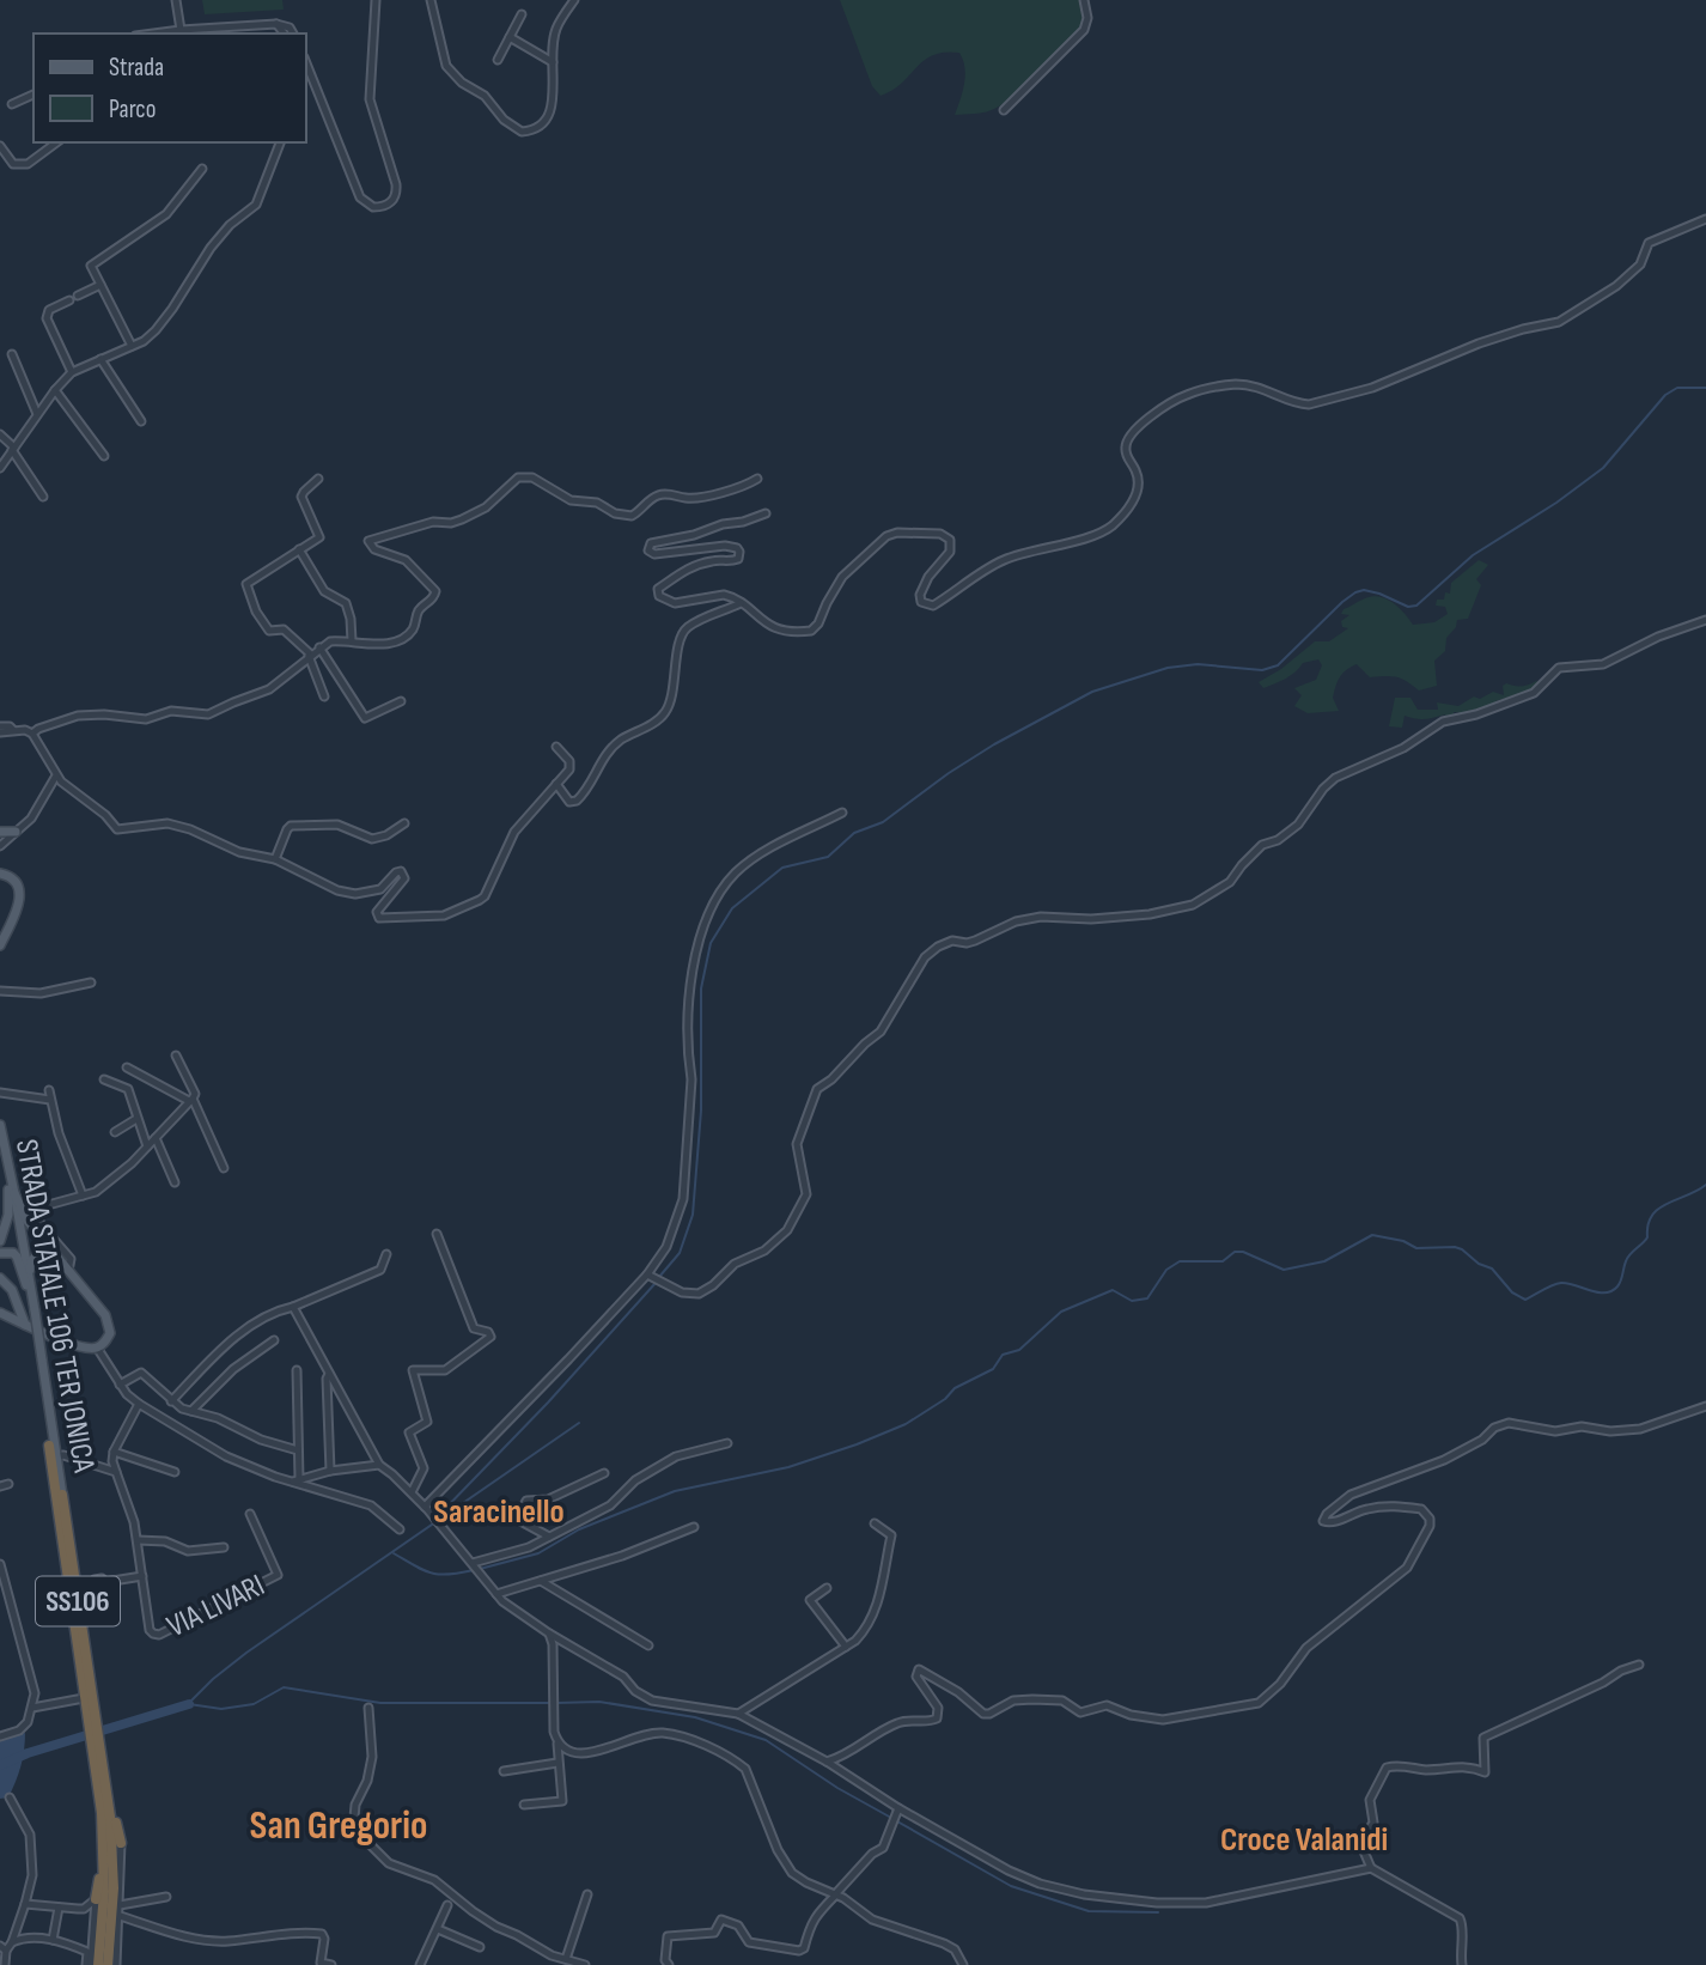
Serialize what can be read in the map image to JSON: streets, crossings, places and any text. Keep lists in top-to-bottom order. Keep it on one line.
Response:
{"streets":{"highway":["STRADA STATALE 106 TER JONICA","SS106"],"street":["VIA LIVARI"]},"crossings":[["STRADA STATALE 106 TER JONICA","SS106"]],"districts":["Saracinello","San Gregorio","Croce Valanidi"],"legend":["Strada","Parco"]}
